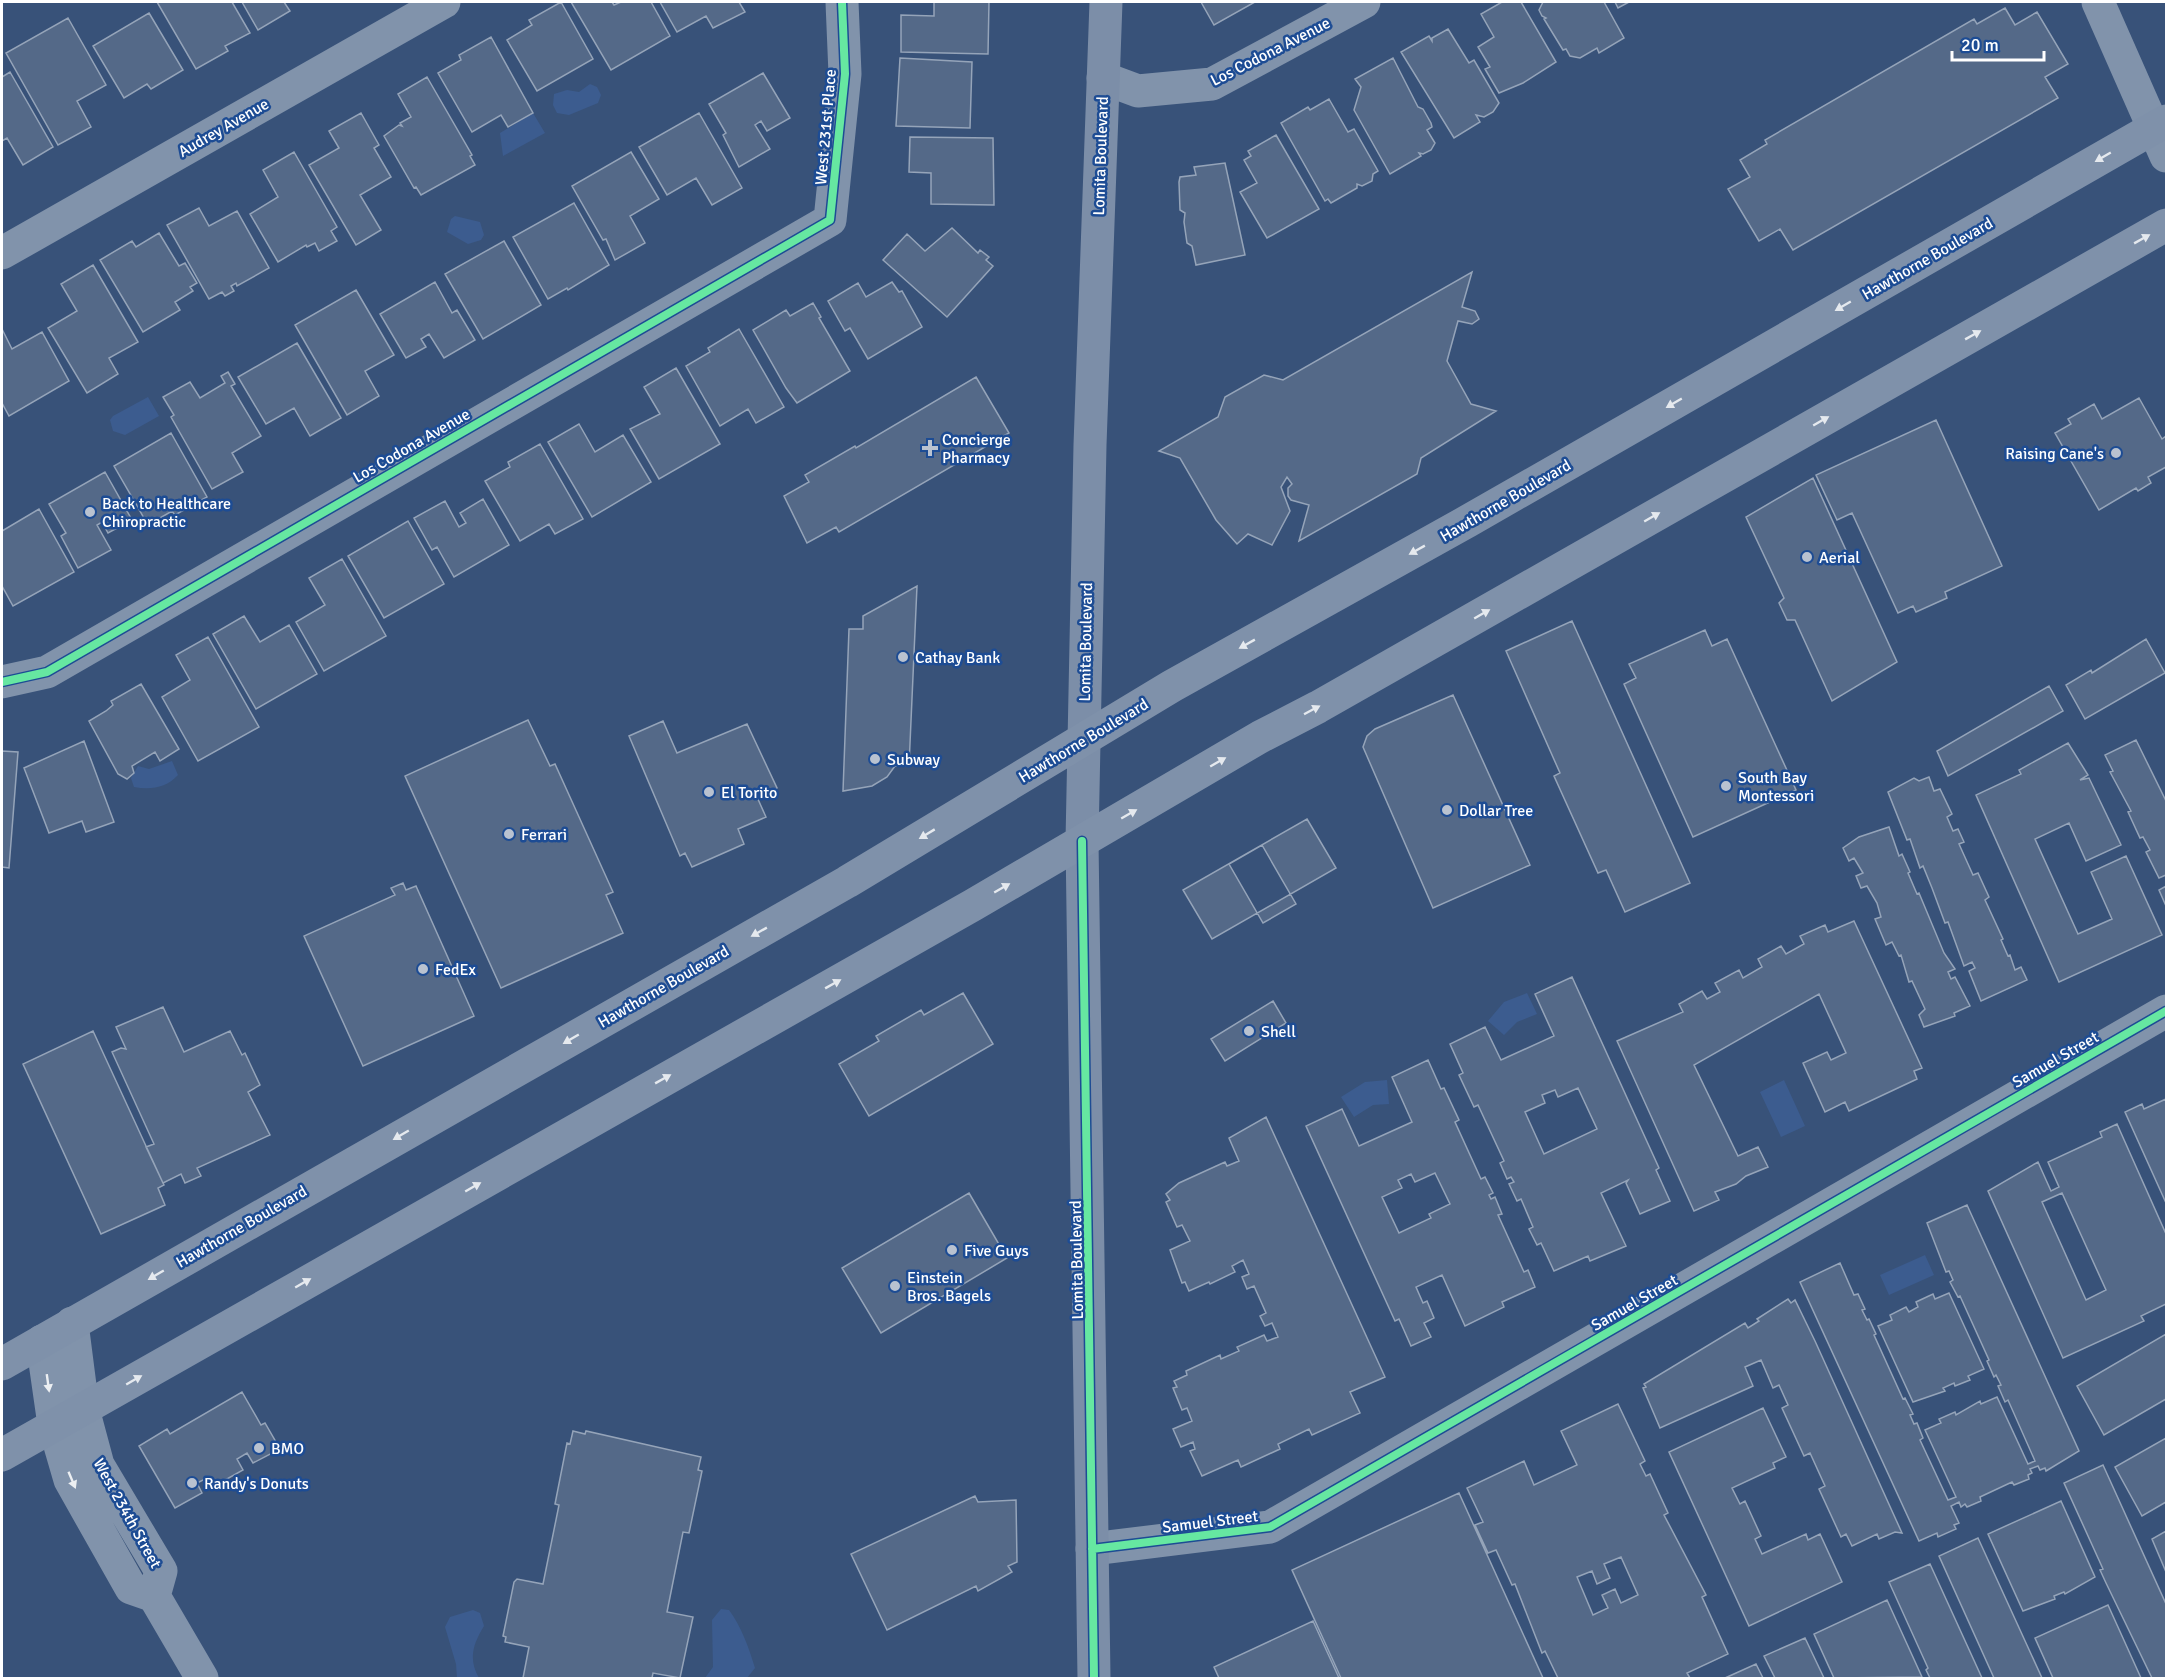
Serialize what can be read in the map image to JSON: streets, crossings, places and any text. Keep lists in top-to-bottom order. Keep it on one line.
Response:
{"streets":{"main road":["Lomita Boulevard","Hawthorne Boulevard"],"street":["Los Codona Avenue","Audrey Avenue","West 231st Place","Samuel Street","West 234th Street"]},"crossings":[["Los Codona Avenue","West 231st Place"],["Los Codona Avenue","Lomita Boulevard"],["Lomita Boulevard","Hawthorne Boulevard"],["Lomita Boulevard","Samuel Street"],["Hawthorne Boulevard","West 234th Street"]],"places":{"health":["Concierge Pharmacy"],"other":["Raising Cane's","Back to Healthcare Chiropractic","Aerial","Cathay Bank","Subway","South Bay Montessori","El Torito","Dollar Tree","Ferrari","FedEx","Shell","Five Guys","Einstein Bros. Bagels","BMO","Randy's Donuts"]},"scale_bar":"20 m"}
